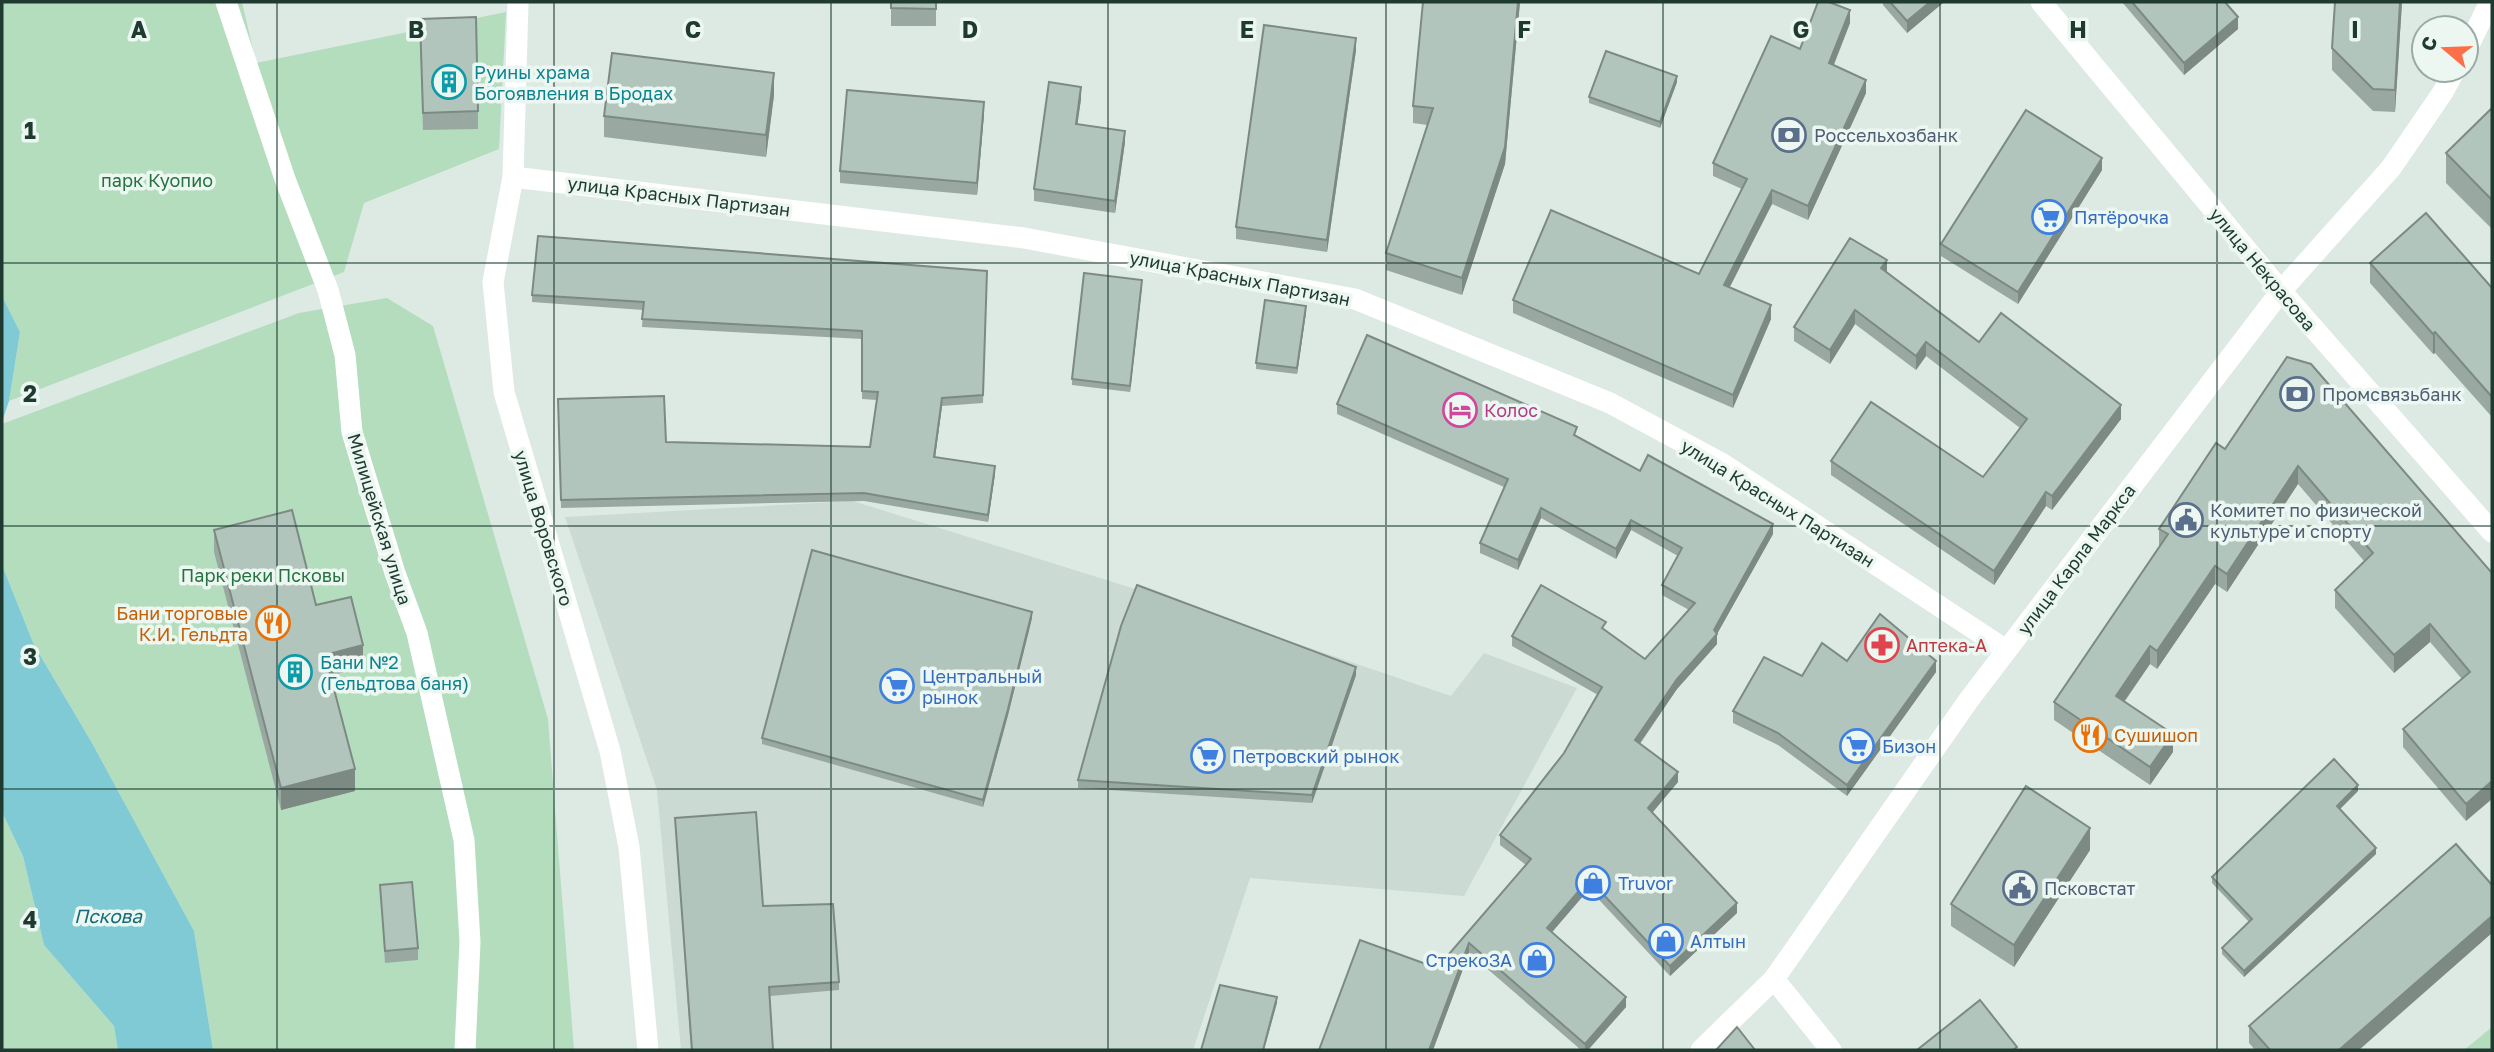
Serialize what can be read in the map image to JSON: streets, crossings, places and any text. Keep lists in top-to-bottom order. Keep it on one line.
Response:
{"streets":{"street":["улица Красных Партизан","улица Некрасова","Милицейская улица","улица Воровского","улица Карла Маркса"]},"crossings":[["улица Красных Партизан","улица Воровского"],["улица Красных Партизан","улица Карла Маркса"],["улица Некрасова","улица Карла Маркса"]],"water":["Пскова"],"parks":["парк Куопио","Парк реки Псковы"],"places":{"building":["Руины храма Богоявления в Бродах","Бани №2 (Гельдтова баня)"],"bank":["Россельхозбанк","Промсвязьбанк"],"supermarket":["Пятёрочка","Центральный рынок","Бизон","Петровский рынок"],"hotel":["Колос"],"public building":["Комитет по физической культуре и спорту","Псковстат"],"restaurant":["Бани торговые К.И. Гельдта","Сушишоп"],"pharmacy":["Аптека-А"],"shop":["Truvor","Алтын","СтрекоЗА"]},"north":"left","grid":{"columns":["A","B","C","D","E","F","G","H","I"],"rows":["1","2","3","4"]}}
